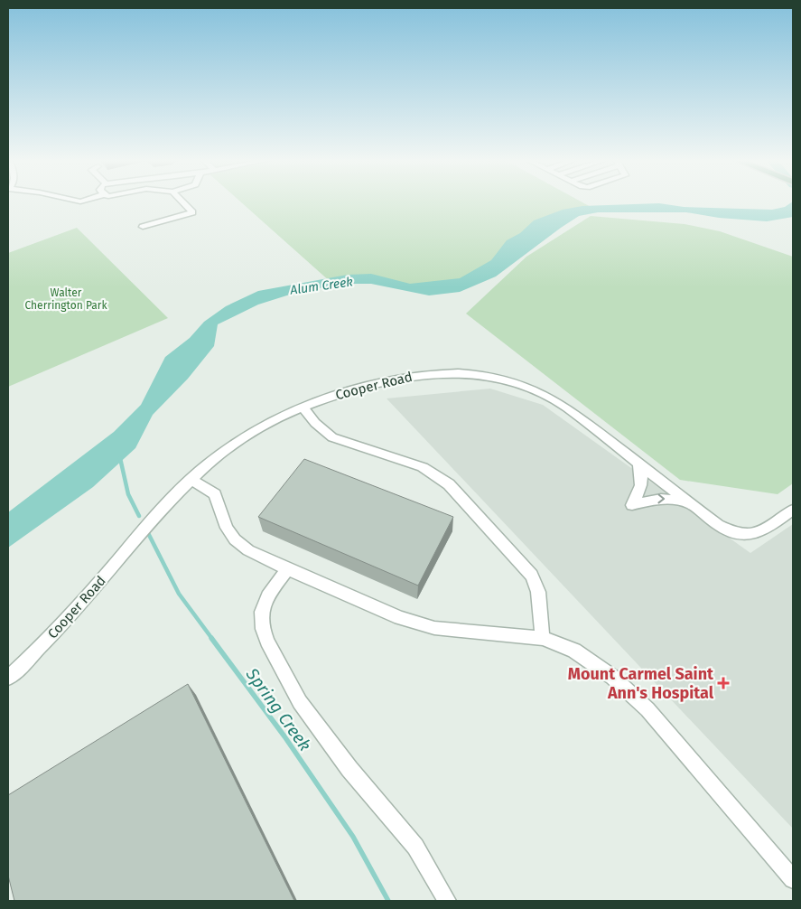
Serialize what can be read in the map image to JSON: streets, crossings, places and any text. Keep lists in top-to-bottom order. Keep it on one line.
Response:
{"streets":{"street":["Cooper Road"]},"water":["Alum Creek","Spring Creek"],"parks":["Walter Cherrington Park"],"places":{"health":["Mount Carmel Saint Ann's Hospital"]}}
